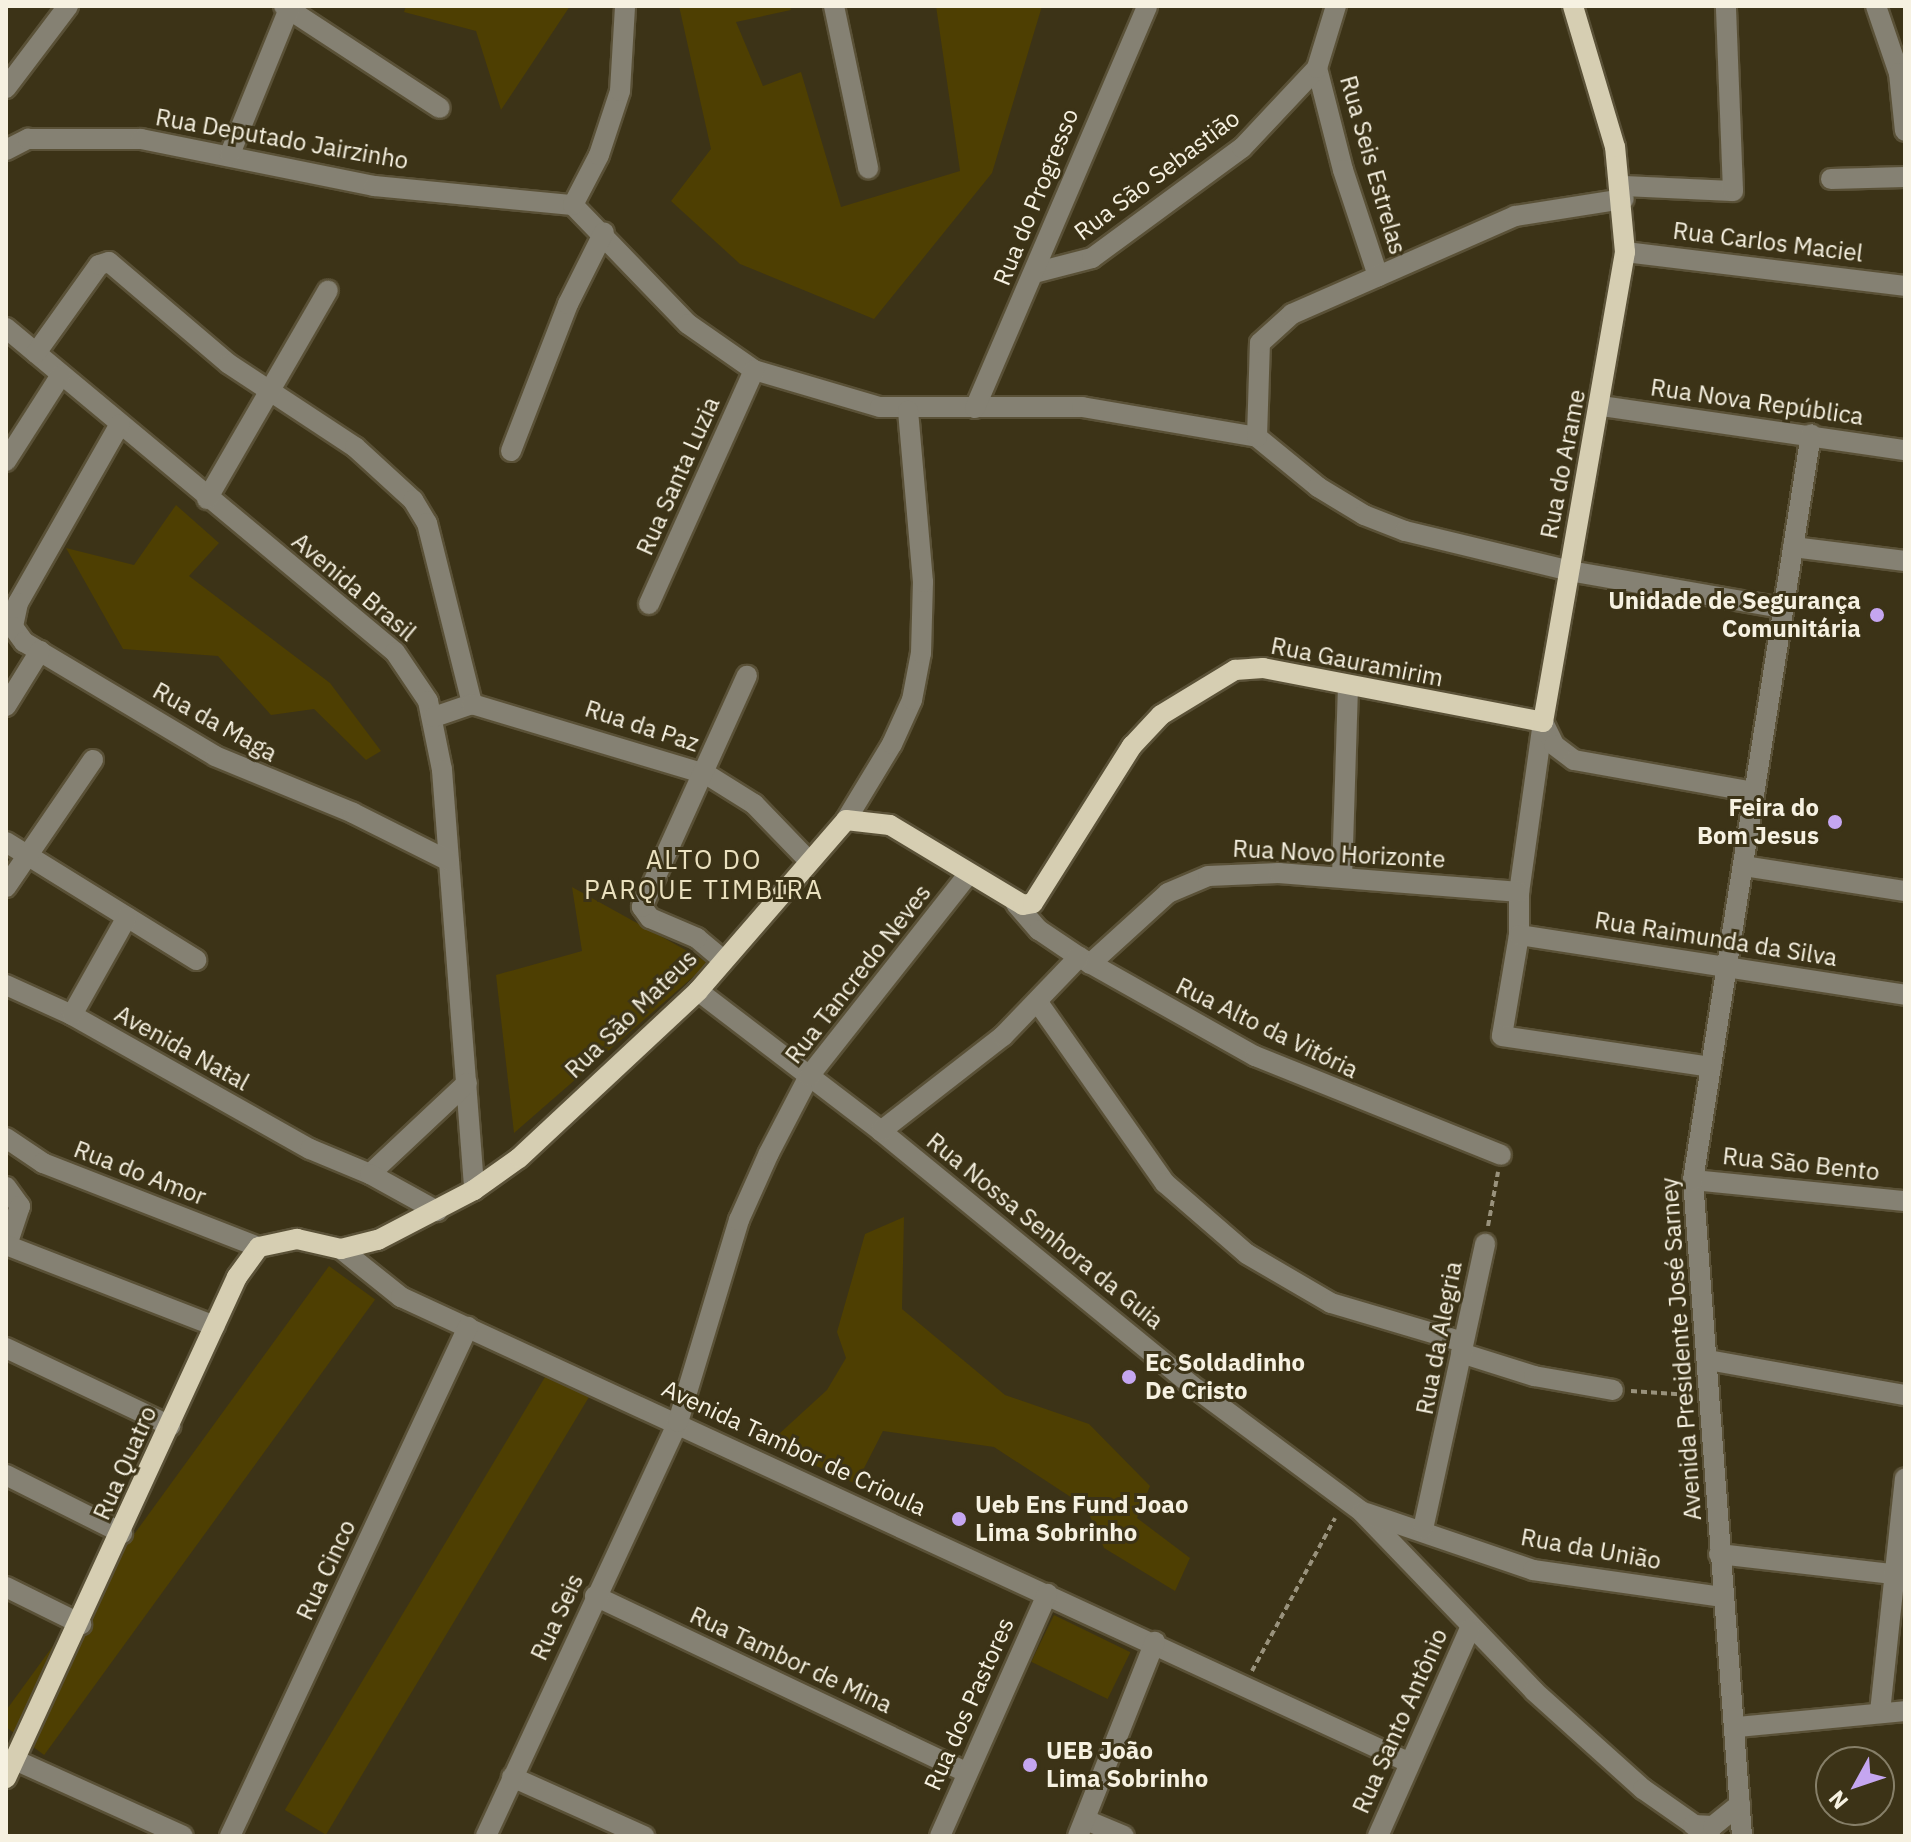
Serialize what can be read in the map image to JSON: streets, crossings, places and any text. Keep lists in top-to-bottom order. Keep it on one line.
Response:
{"streets":{"main road":["Rua do Arame","Rua Gauramirim","Rua São Mateus","Rua Alto da Vitória","Rua Quatro"],"street":["Rua Deputado Jairzinho","Rua Seis Estrelas","Rua São Sebastião","Rua do Progresso","Rua Carlos Maciel","Rua Nova República","Rua Santa Luzia","Avenida Brasil","Rua da Maga","Rua da Paz","Rua Novo Horizonte","Rua Raimunda da Silva","Rua Tancredo Neves","Avenida Natal","Rua São Bento","Rua do Amor","Rua Nossa Senhora da Guia","Rua da Alegria","Avenida Presidente José Sarney","Avenida Tambor de Crioula","Rua da União","Rua Cinco","Rua Seis","Rua Tambor de Mina","Rua dos Pastores","Rua Santo Antônio"]},"crossings":[["Rua Seis Estrelas","Rua São Sebastião"],["Rua São Sebastião","Rua do Progresso"],["Rua Carlos Maciel","Rua do Arame"],["Rua Nova República","Rua do Arame"],["Rua Nova República","Avenida Presidente José Sarney"],["Rua do Arame","Rua Gauramirim"],["Rua do Arame","Rua Novo Horizonte"],["Rua do Arame","Rua Raimunda da Silva"],["Avenida Brasil","Rua da Maga"],["Avenida Brasil","Rua São Mateus"],["Rua Gauramirim","Rua Alto da Vitória"],["Rua da Paz","Rua São Mateus"],["Rua Novo Horizonte","Rua Alto da Vitória"],["Rua Novo Horizonte","Rua Nossa Senhora da Guia"],["Rua Raimunda da Silva","Avenida Presidente José Sarney"],["Rua Tancredo Neves","Rua Alto da Vitória"],["Rua Tancredo Neves","Rua Nossa Senhora da Guia"],["Rua Tancredo Neves","Avenida Tambor de Crioula"],["Rua Tancredo Neves","Rua Seis"],["Rua São Mateus","Rua Alto da Vitória"],["Rua São Mateus","Avenida Natal"],["Rua São Mateus","Rua Nossa Senhora da Guia"],["Rua São Mateus","Avenida Tambor de Crioula"],["Rua Alto da Vitória","Rua da Alegria"],["Rua São Bento","Avenida Presidente José Sarney"],["Rua do Amor","Rua Quatro"],["Rua Nossa Senhora da Guia","Rua da União"],["Rua Nossa Senhora da Guia","Rua Santo Antônio"],["Rua da Alegria","Rua da União"],["Avenida Presidente José Sarney","Rua da União"],["Avenida Tambor de Crioula","Rua Cinco"],["Avenida Tambor de Crioula","Rua Seis"],["Avenida Tambor de Crioula","Rua dos Pastores"],["Avenida Tambor de Crioula","Rua Santo Antônio"],["Rua Seis","Rua Tambor de Mina"],["Rua Tambor de Mina","Rua dos Pastores"]],"districts":["ALTO DO PARQUE TIMBIRA"],"places":["Unidade de Segurança Comunitária","Feira do Bom Jesus","Ec Soldadinho De Cristo","Ueb Ens Fund Joao Lima Sobrinho","UEB João Lima Sobrinho"],"north":"bottom left"}
